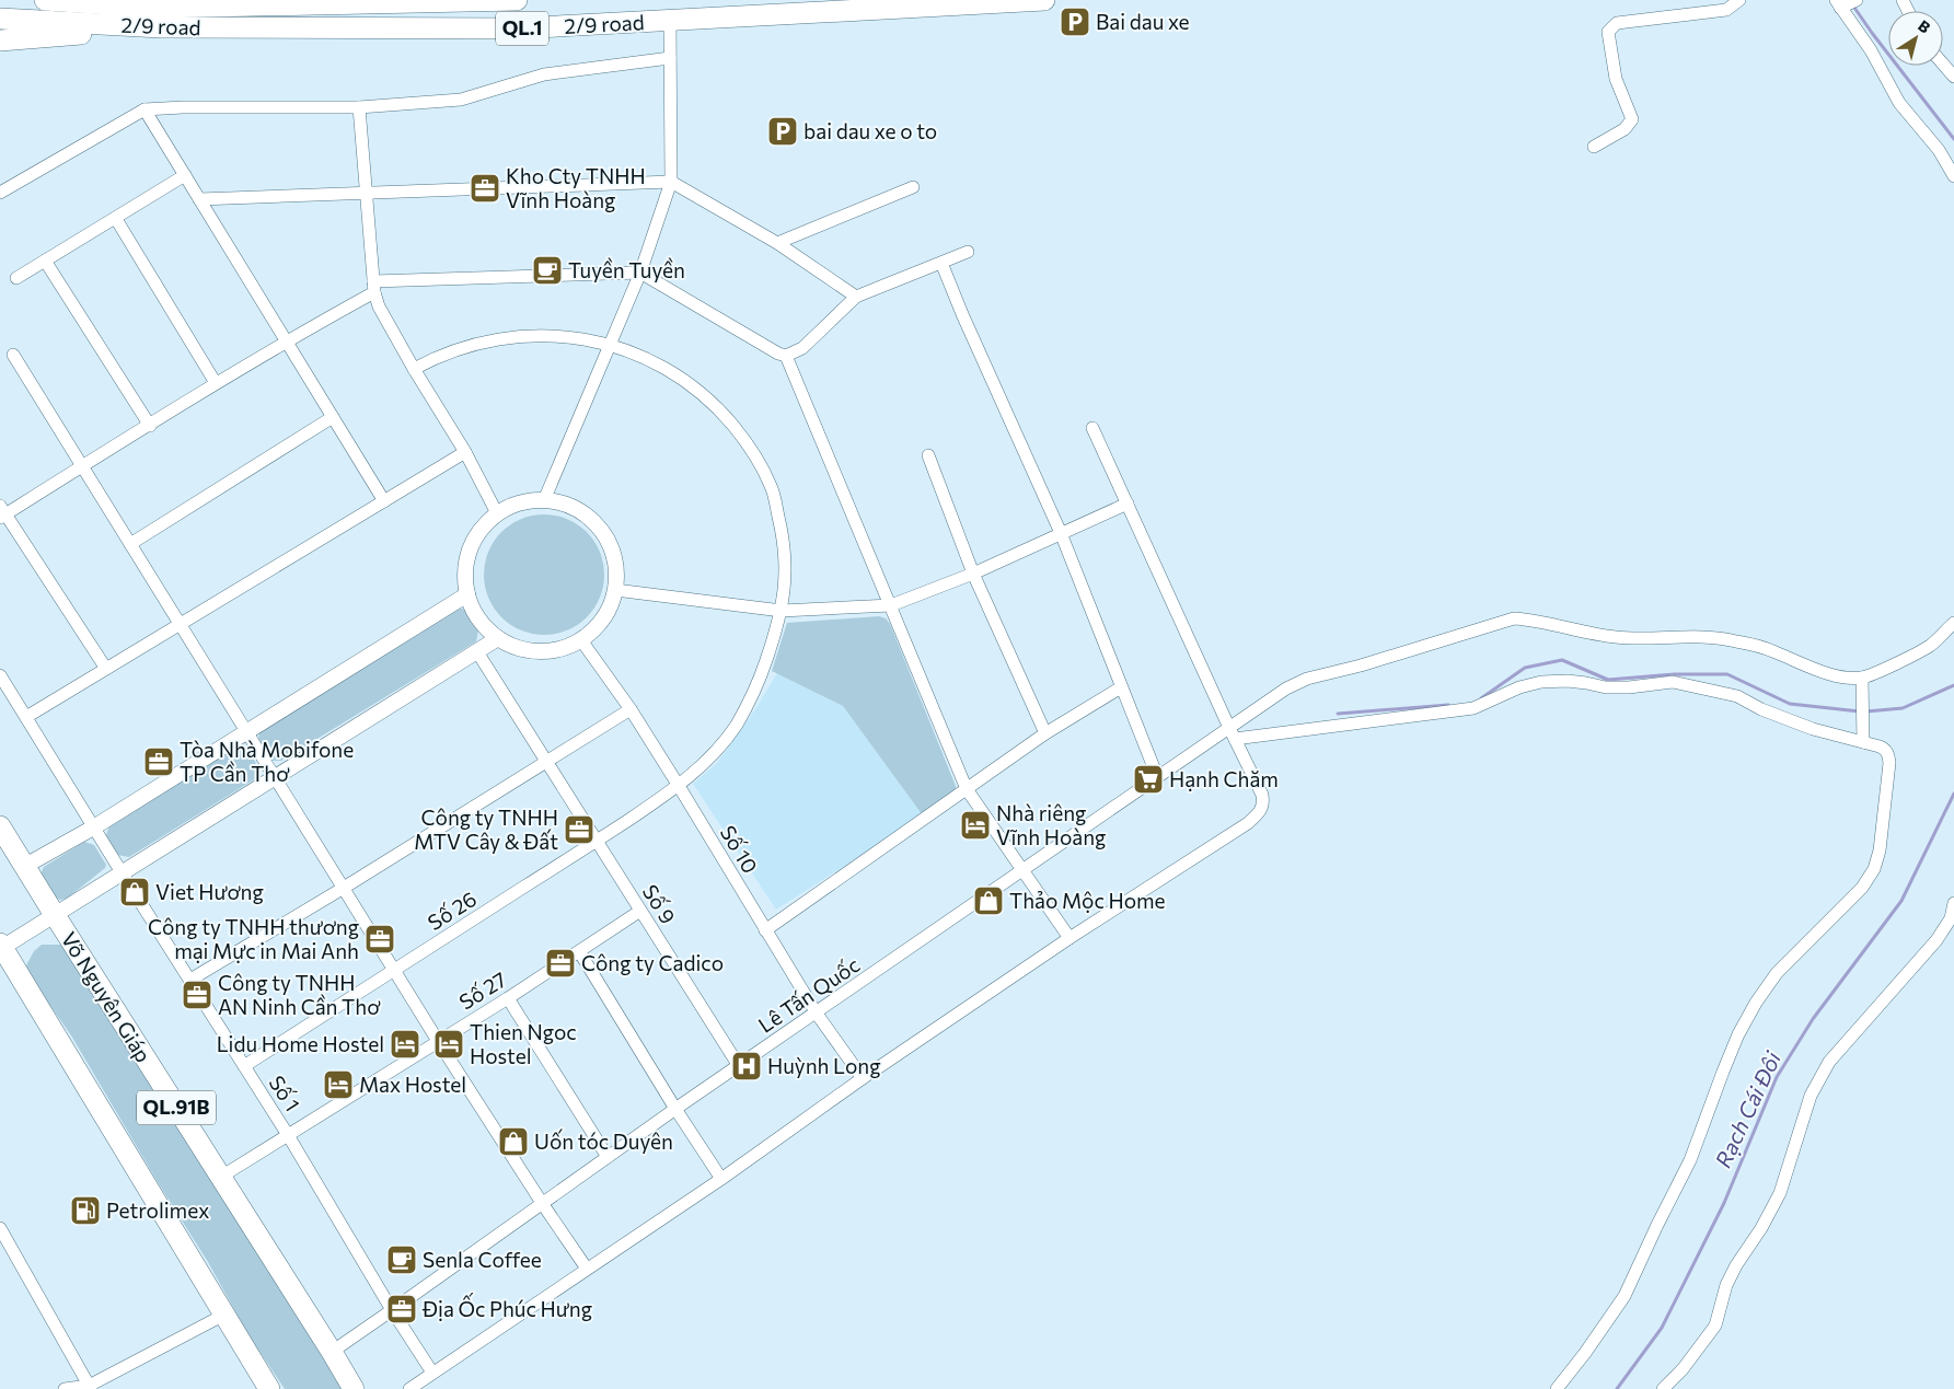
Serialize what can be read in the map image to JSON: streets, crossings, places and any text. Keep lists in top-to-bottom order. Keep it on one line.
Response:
{"streets":{"highway":["2/9 road","QL.1","Võ Nguyên Giáp","QL.91B"],"street":["Số 10","Số 9","Số 26","Số 27","Lê Tấn Quốc","Số 1"]},"crossings":[["Số 10","Số 26"],["Số 10","Lê Tấn Quốc"],["Số 9","Số 26"],["Số 9","Số 27"],["Số 9","Lê Tấn Quốc"],["Số 26","Số 1"],["Số 27","Võ Nguyên Giáp"],["Số 27","Số 1"],["Lê Tấn Quốc","Võ Nguyên Giáp"],["Lê Tấn Quốc","Số 1"]],"water":["Rạch Cái Đôi"],"places":{"parking":["Bai dau xe","bai dau xe o to"],"office":["Kho Cty TNHH Vĩnh Hoàng","Tòa Nhà Mobifone TP Cần Thơ","Công ty TNHH MTV Cây & Đất","Công ty TNHH thương mại Mực in Mai Anh","Công ty Cadico","Công ty TNHH AN Ninh Cần Thơ","Địa Ốc Phúc Hưng"],"cafe":["Tuyền Tuyền","Senla Coffee"],"supermarket":["Hạnh Chăm"],"hotel":["Nhà riêng Vĩnh Hoàng","Lidu Home Hostel","Thien Ngoc Hostel","Max Hostel"],"shop":["Viet Hương","Thảo Mộc Home","Uốn tóc Duyên"],"hospital":["Huỳnh Long"],"fuel station":["Petrolimex"]},"north":"top right"}
